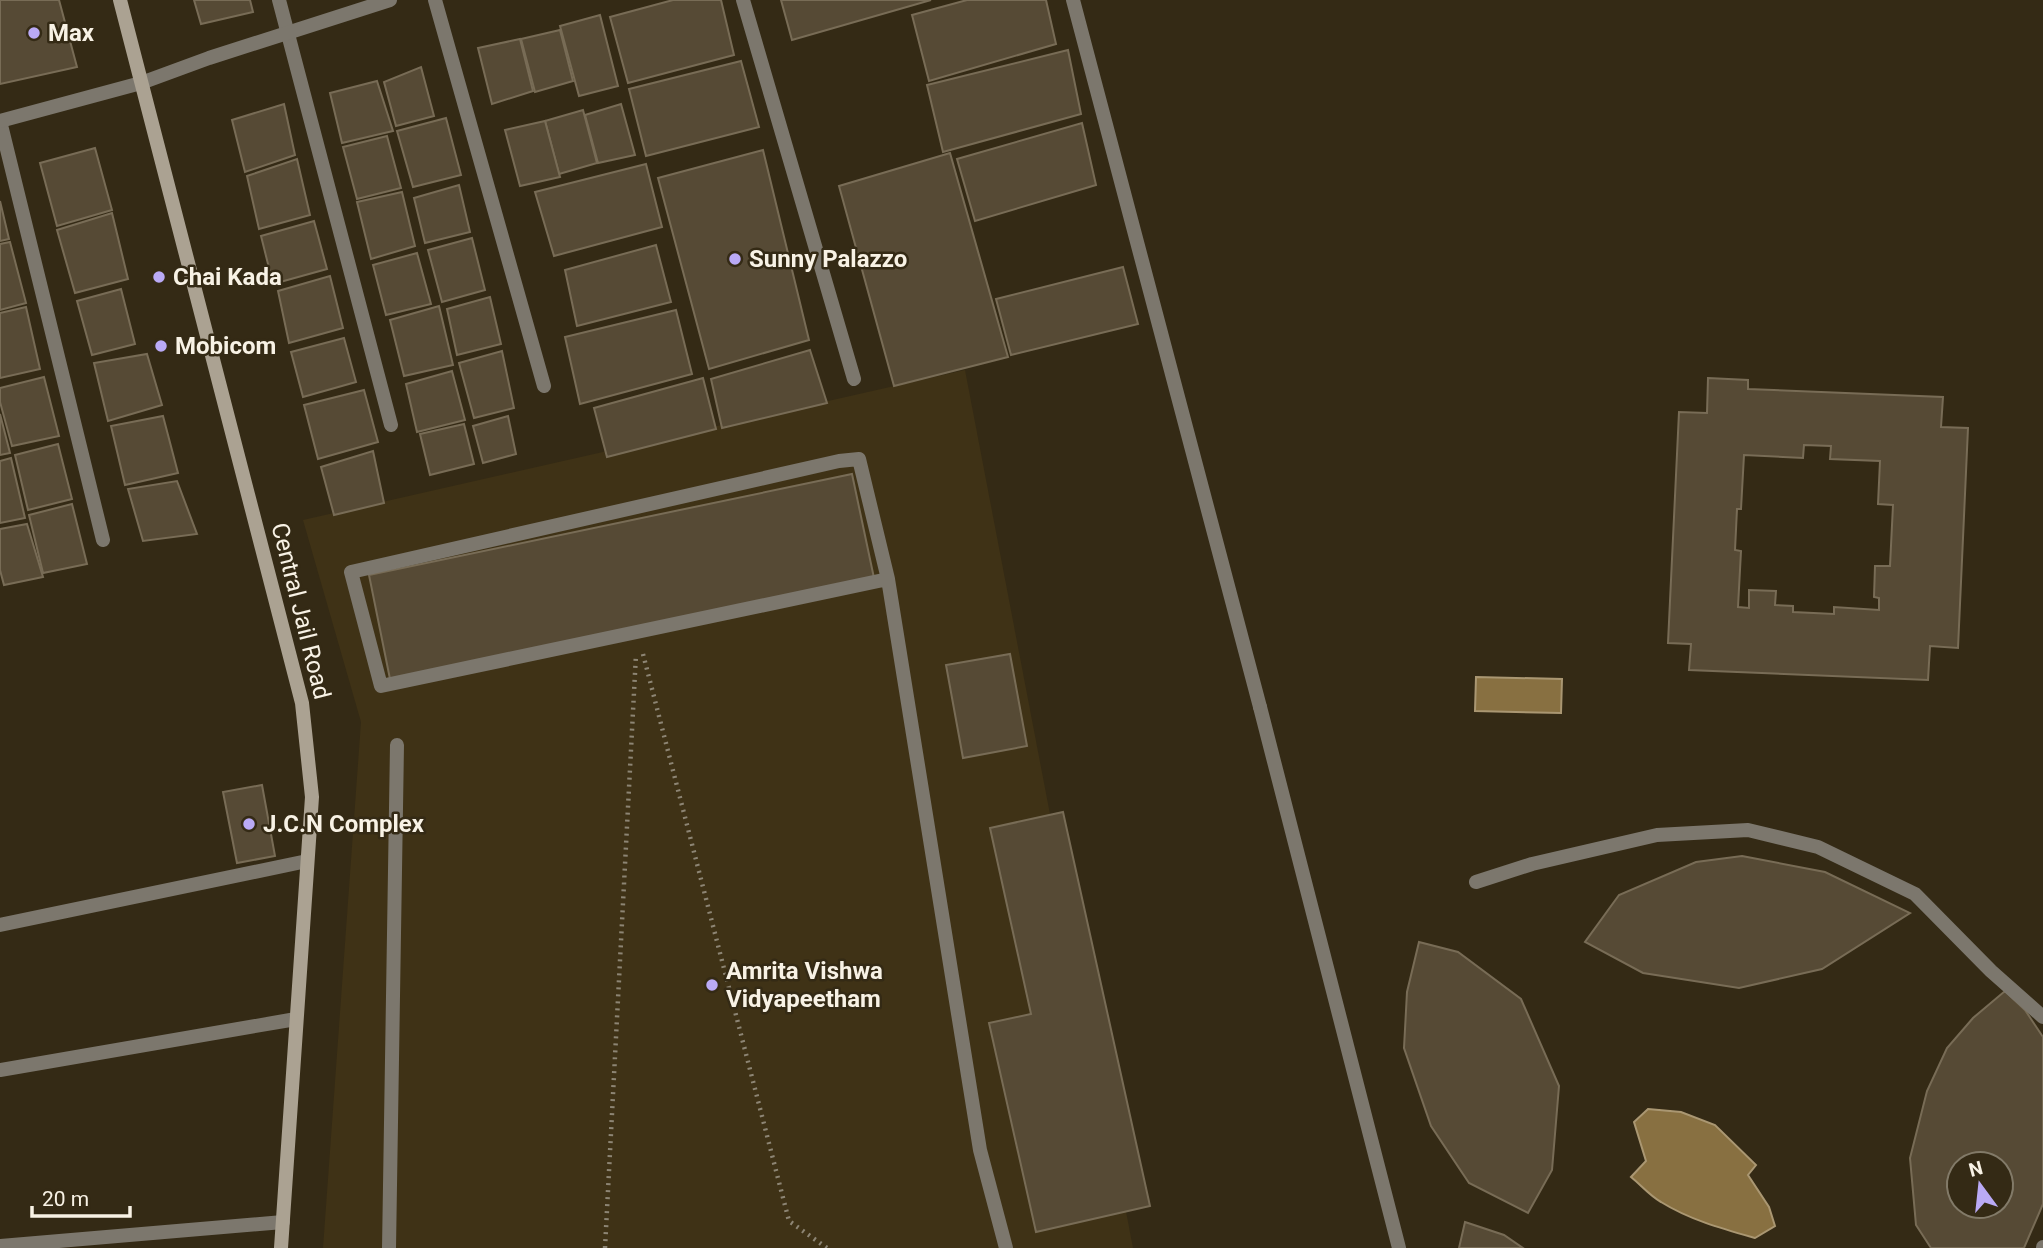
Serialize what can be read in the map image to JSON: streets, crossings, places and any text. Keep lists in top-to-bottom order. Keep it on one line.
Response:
{"streets":{"main road":["Central Jail Road"]},"places":["Max","Sunny Palazzo","Chai Kada","Mobicom","J.C.N Complex","Amrita Vishwa Vidyapeetham"],"scale_bar":"20 m","north":"top"}
